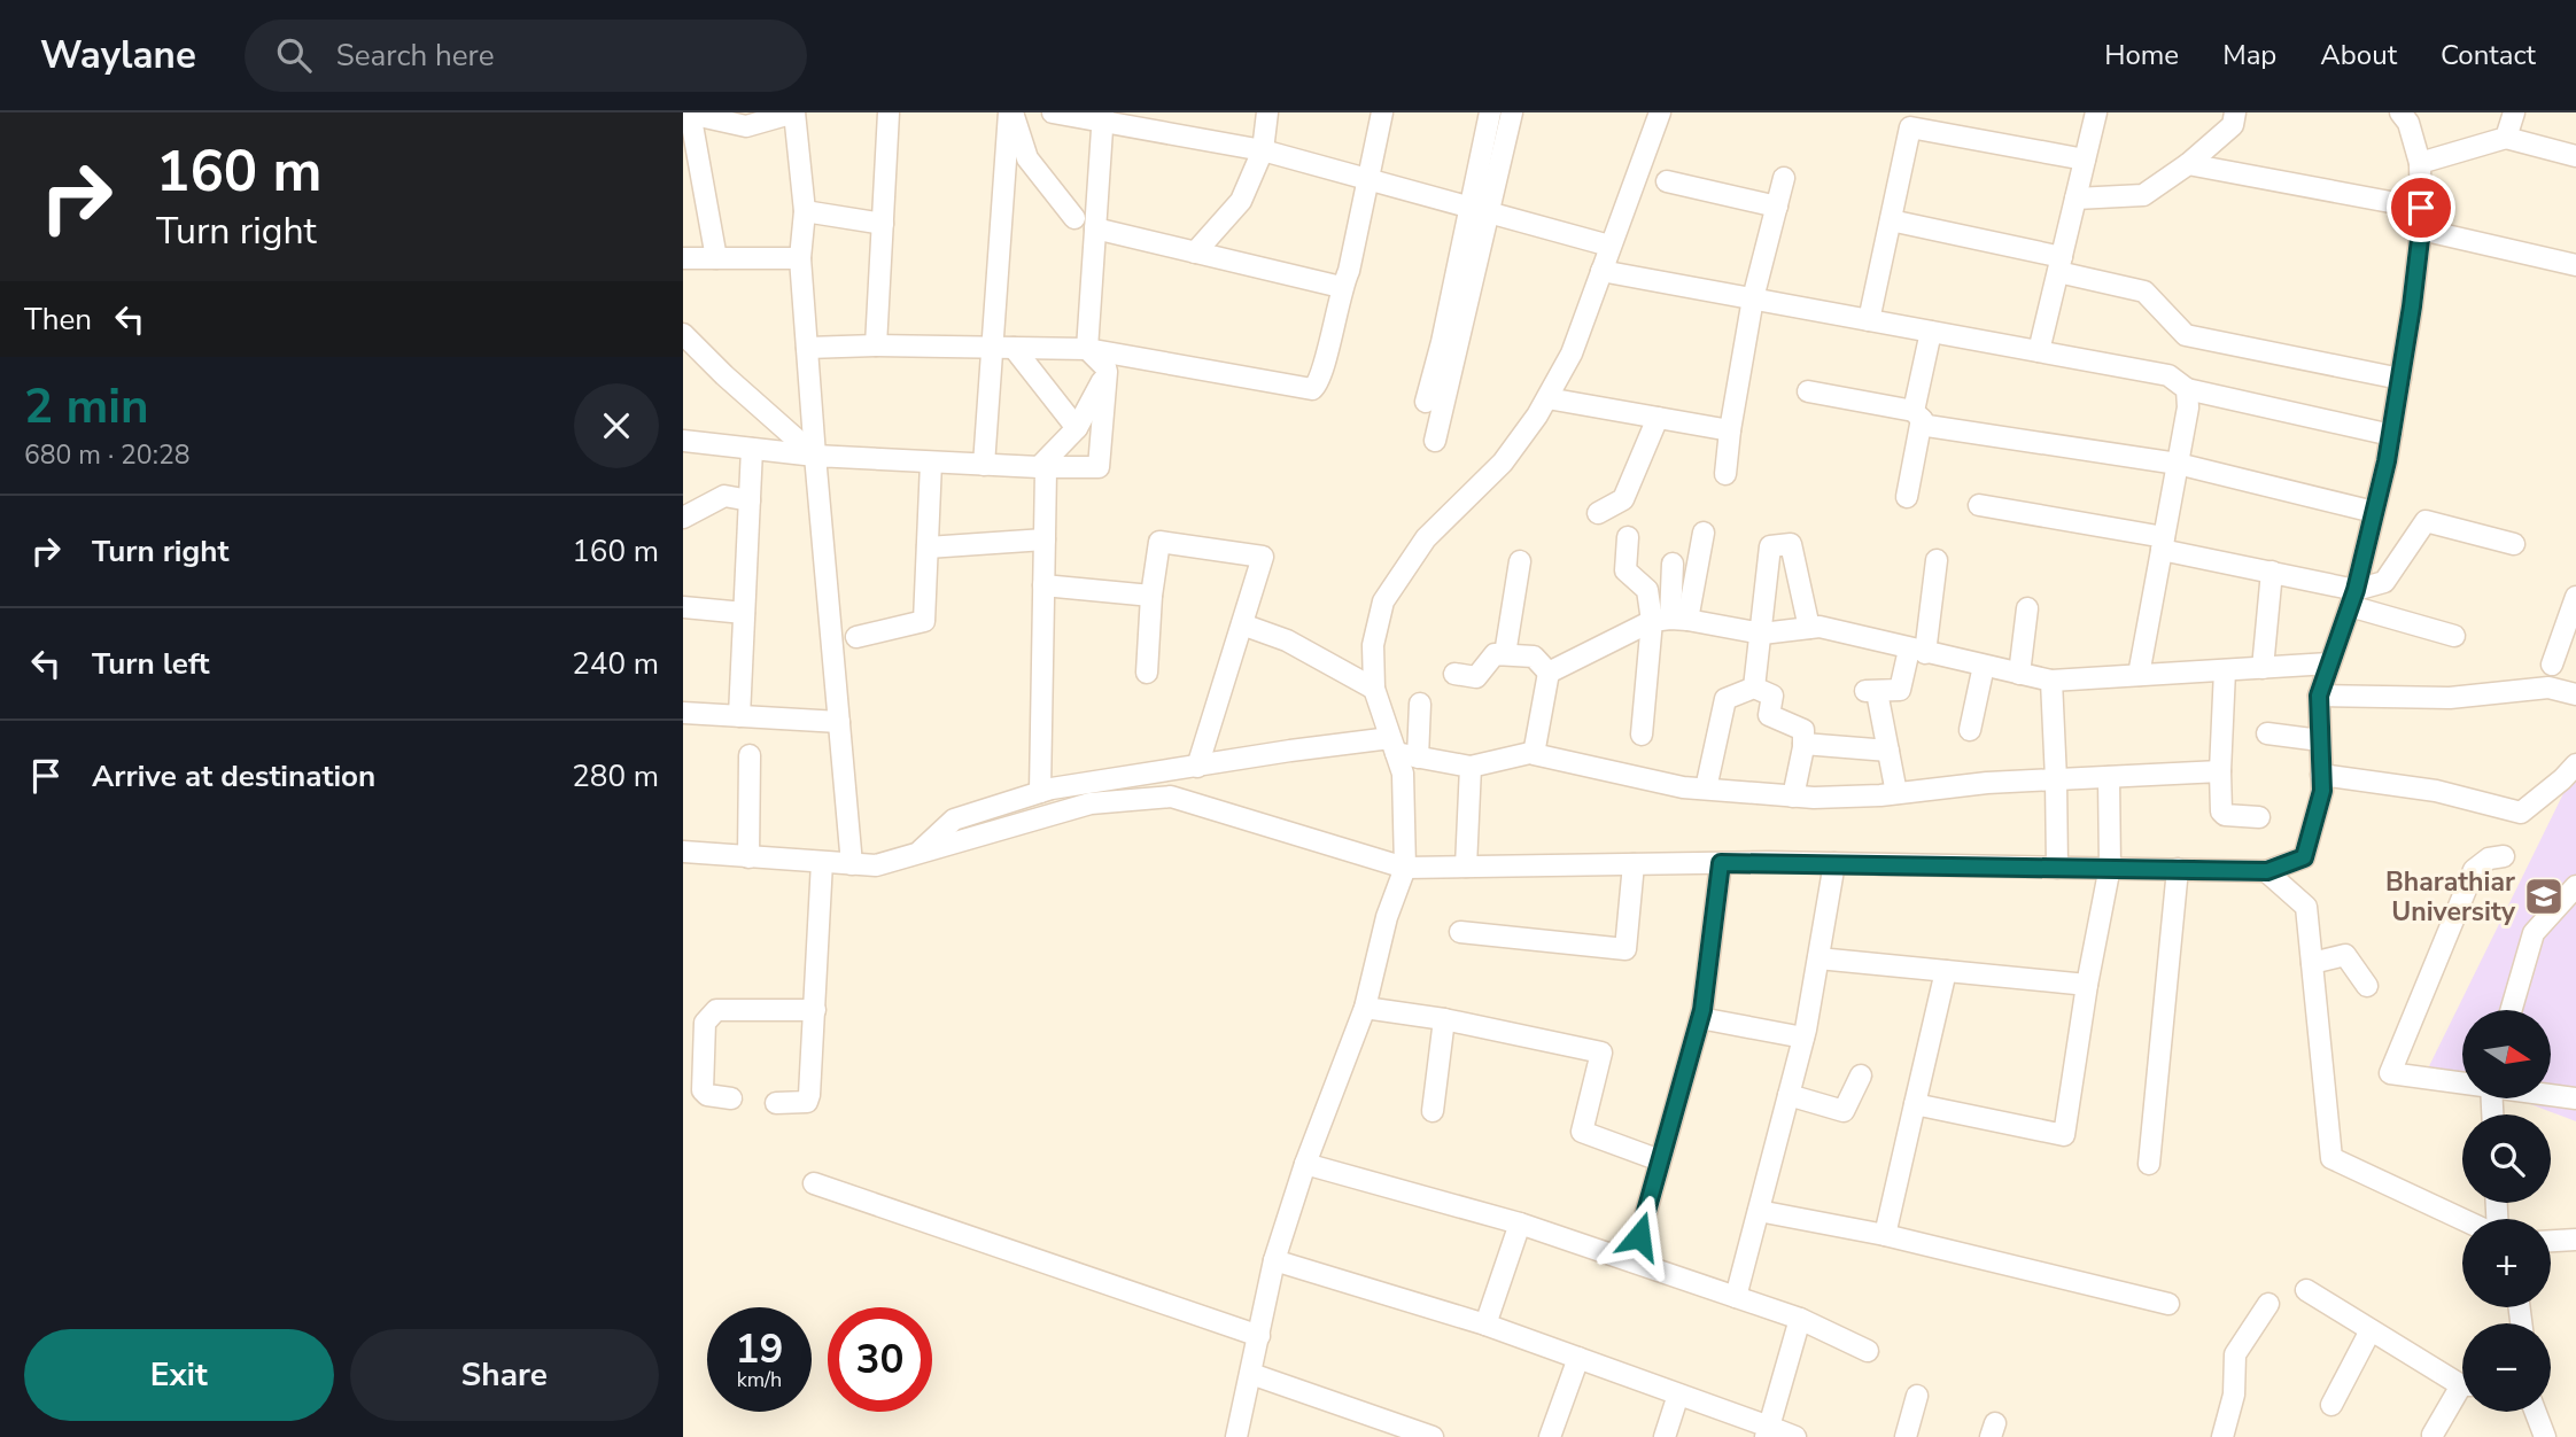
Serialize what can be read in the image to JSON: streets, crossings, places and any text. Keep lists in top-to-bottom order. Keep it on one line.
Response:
{"places":{"school or university":["Bharathiar University"]},"north":"right","page":{"header":"Waylane","search":"Search here","nav":["Home","Map","About","Contact"],"turn":["160 m","Turn right"],"then":"Then","heading":["2 min","680 m · 20:28"],"list":[{"name":"Turn right","value":"160 m"},{"name":"Turn left","value":"240 m"},{"name":"Arrive at destination","value":"280 m"}],"map_buttons":["+","−"],"speed":"19 km/h","limit":"30","buttons":["Exit","Share"]}}
